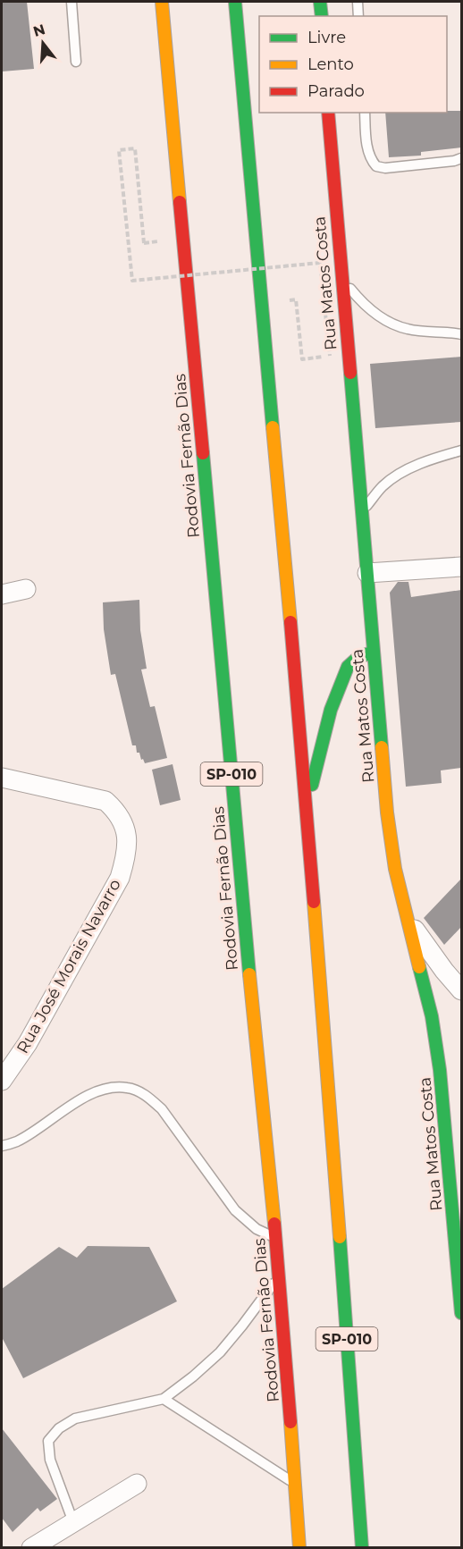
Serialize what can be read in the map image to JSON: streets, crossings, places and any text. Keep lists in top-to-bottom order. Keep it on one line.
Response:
{"streets":{"main road":["Rua Matos Costa","Rodovia Fernão Dias","SP-010"],"street":["Rua José Morais Navarro"]},"legend":["Livre","Lento","Parado"],"north":"top"}
